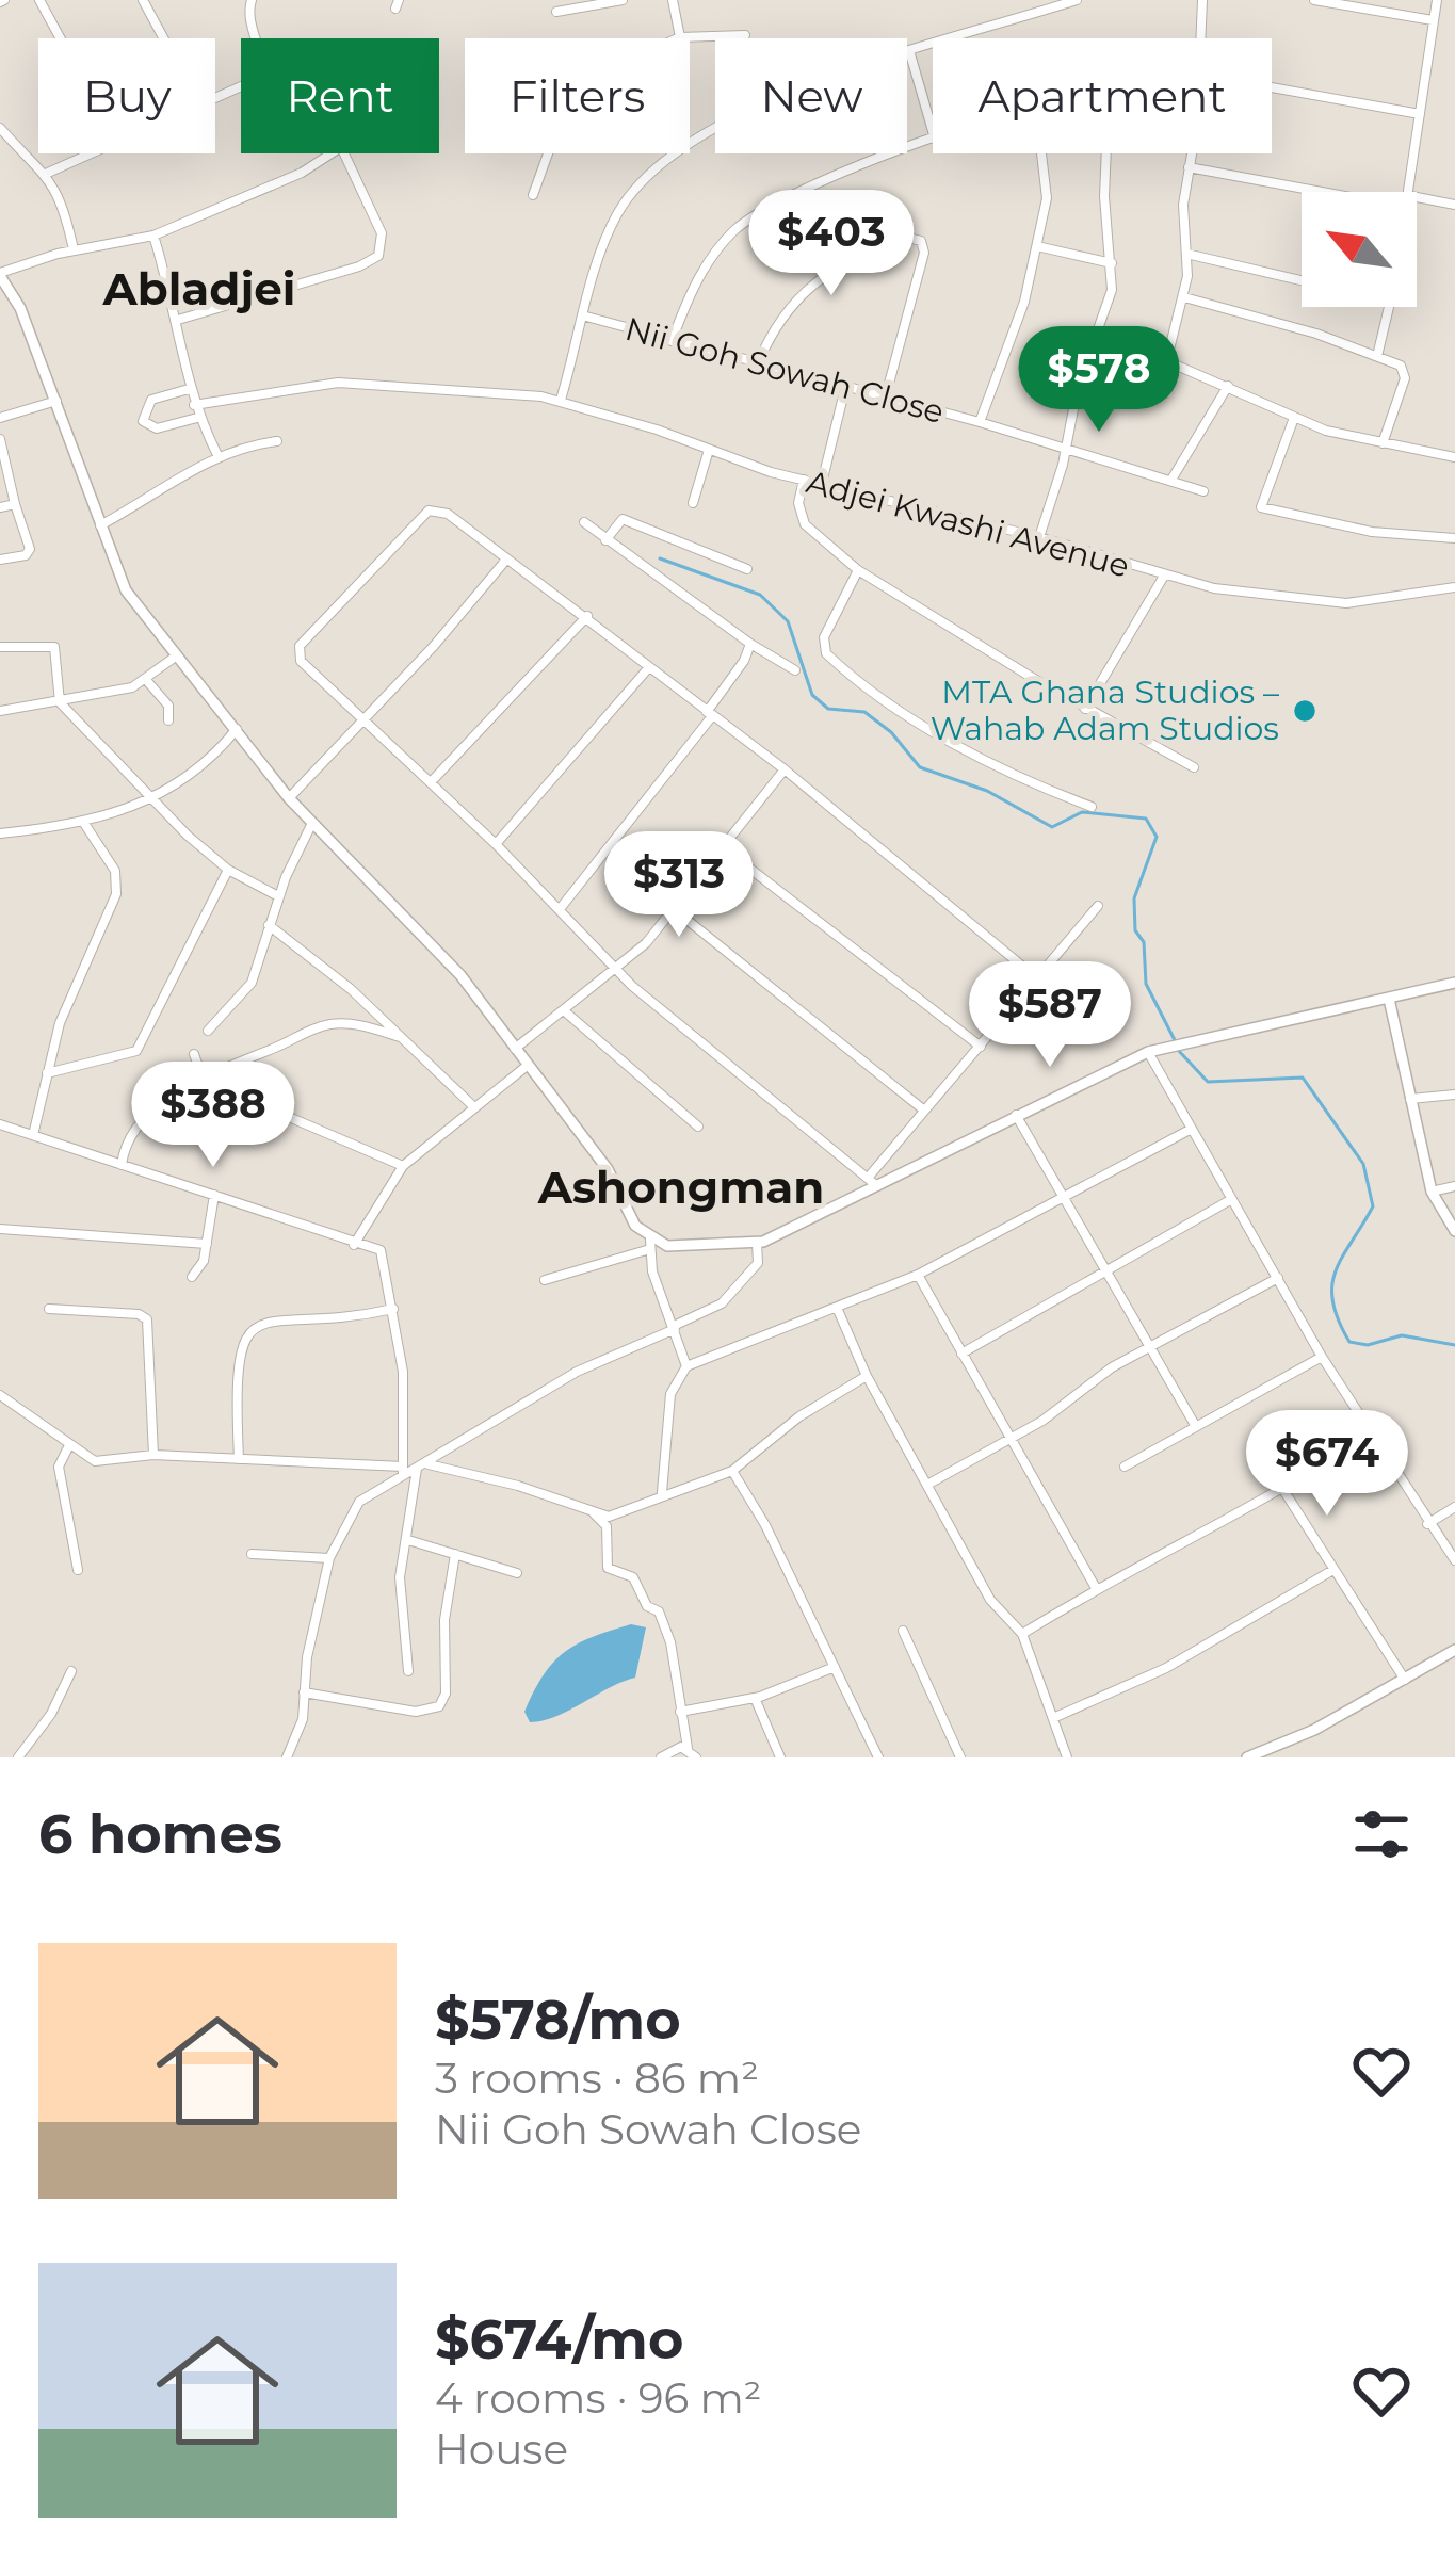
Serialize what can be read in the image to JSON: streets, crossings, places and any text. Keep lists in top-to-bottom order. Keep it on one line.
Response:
{"streets":{"street":["Nii Goh Sowah Close","Adjei Kwashi Avenue"]},"districts":["Abladjei","Ashongman"],"places":["MTA Ghana Studios – Wahab Adam Studios"],"north":"top left","page":{"chip":["Buy","Rent","Filters","New","Apartment"],"price":["$403","$578","$313","$587","$388","$674"],"heading":"6 homes","list":[{"name":"$578/mo","note":"3 rooms · 86 m² · Nii Goh Sowah Close"},{"name":"$674/mo","note":"4 rooms · 96 m² · House"}]}}
